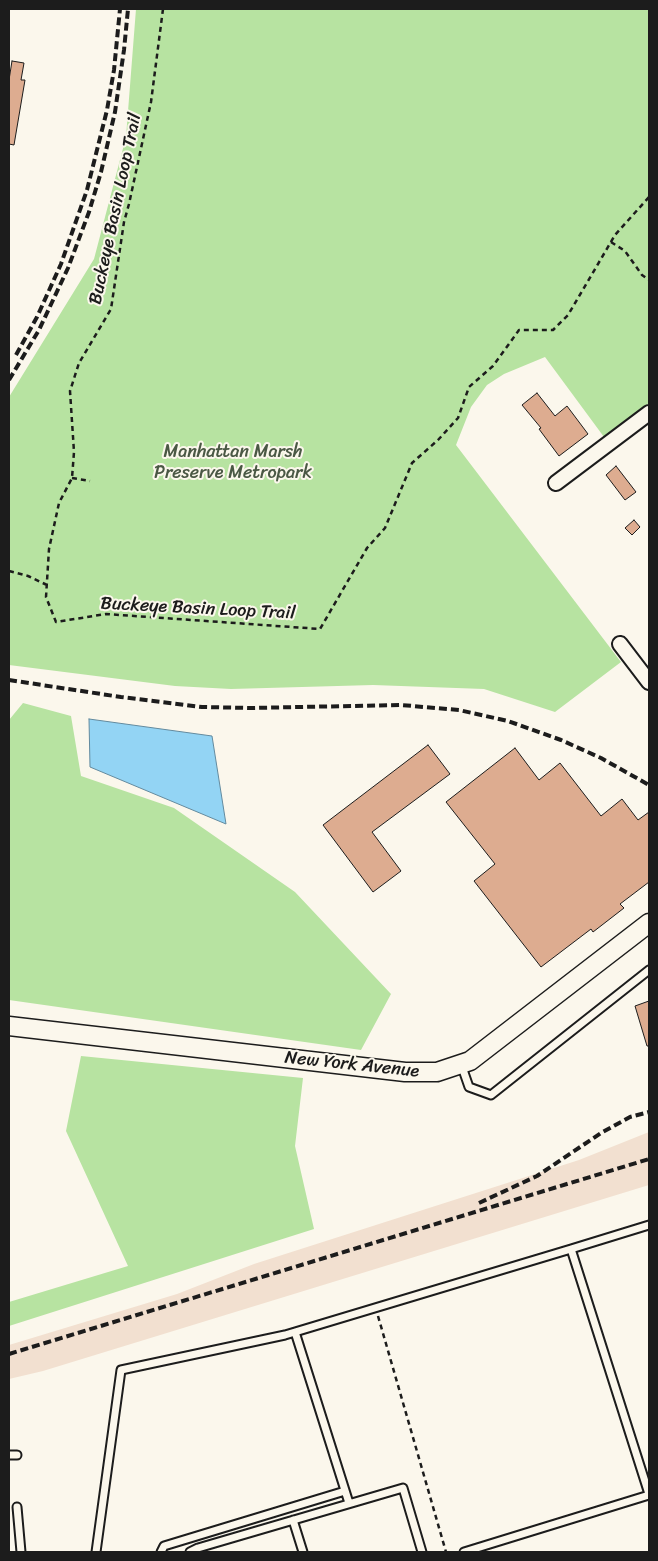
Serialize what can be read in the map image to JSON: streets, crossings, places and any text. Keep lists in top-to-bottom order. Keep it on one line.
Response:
{"streets":{"street":["New York Avenue"],"path":["Buckeye Basin Loop Trail"]},"parks":["Manhattan Marsh Preserve Metropark"]}
